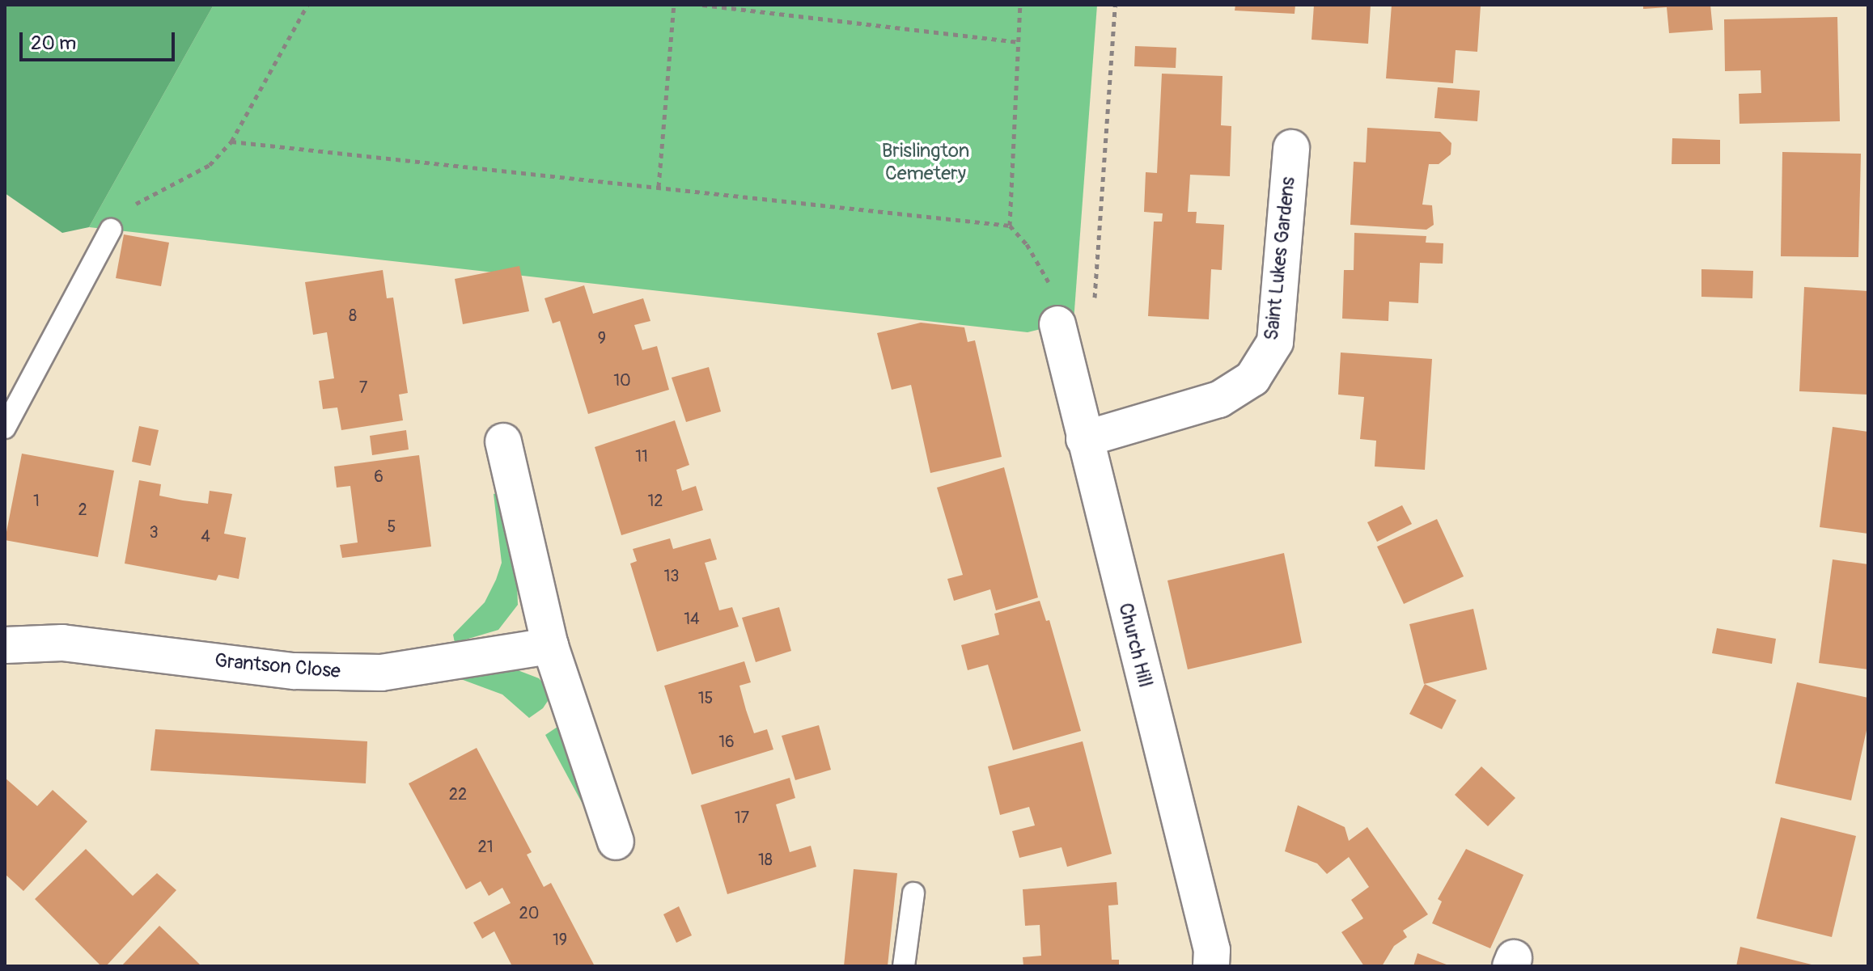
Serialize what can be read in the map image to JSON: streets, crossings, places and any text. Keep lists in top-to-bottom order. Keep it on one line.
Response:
{"streets":{"street":["Saint Lukes Gardens","Church Hill","Grantson Close"]},"crossings":[["Saint Lukes Gardens","Church Hill"]],"parks":["Brislington Cemetery"],"house_numbers":["8","9","10","7","11","6","1","12","2","5","3","4","13","14","15","16","22","17","21","18","20","19"],"scale_bar":"20 m"}
